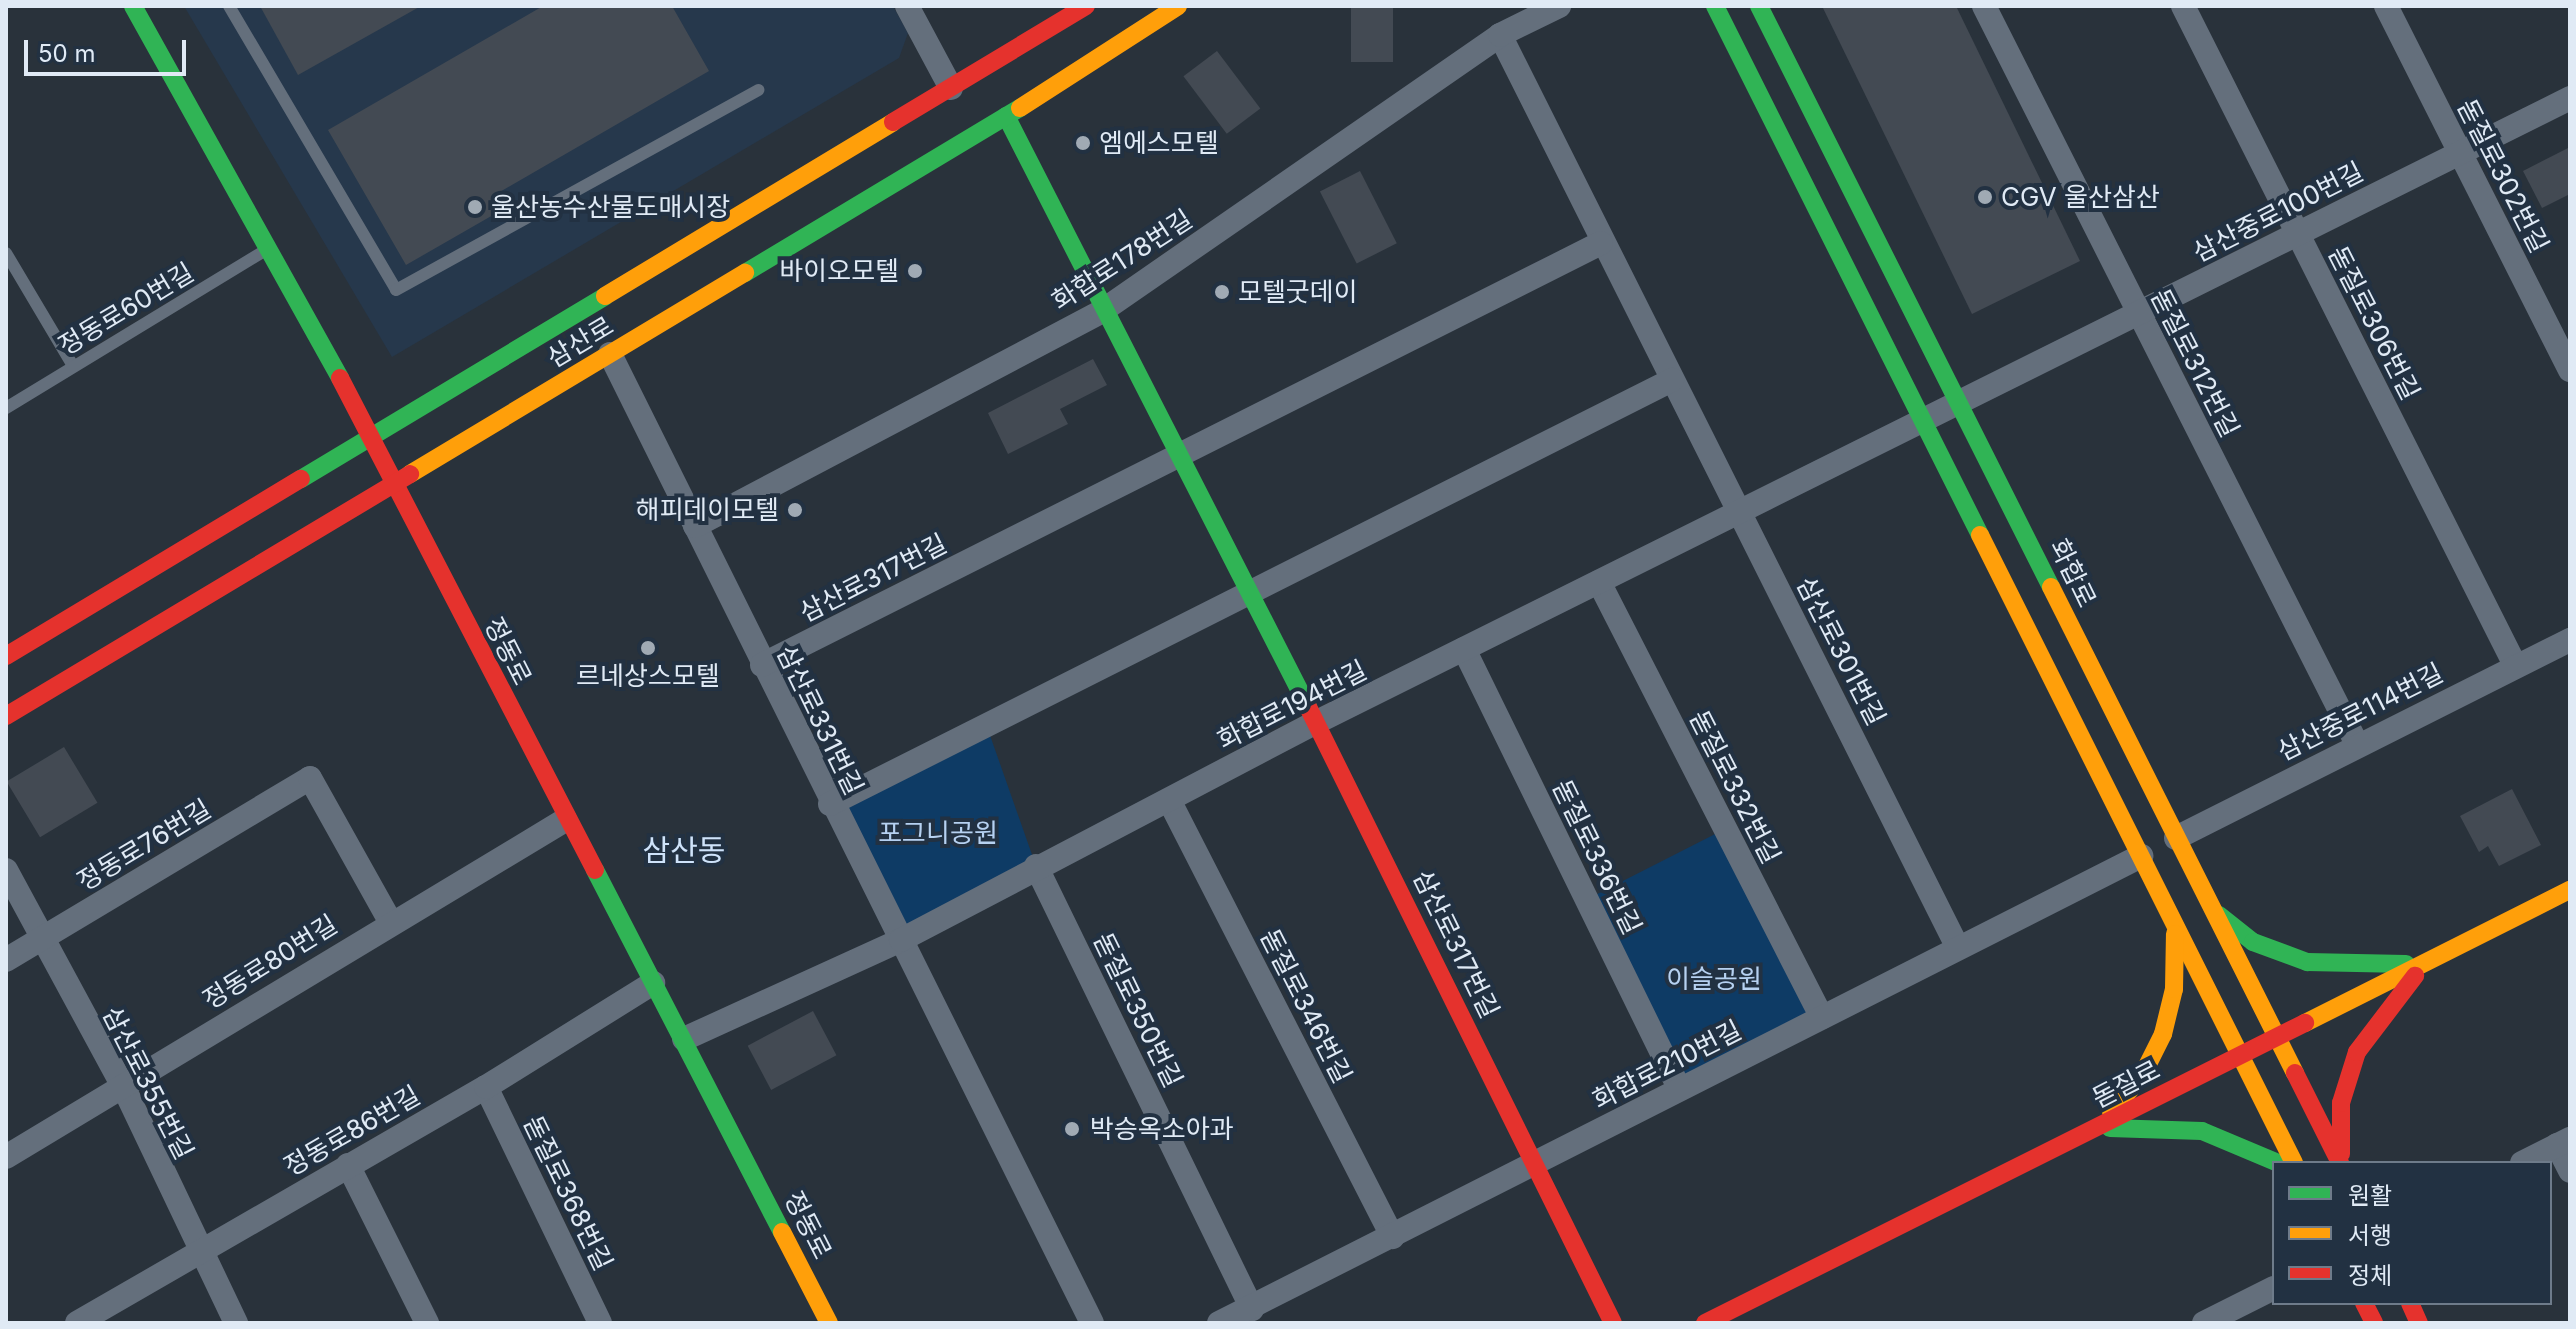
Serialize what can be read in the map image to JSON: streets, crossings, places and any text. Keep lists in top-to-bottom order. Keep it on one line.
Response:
{"streets":{"main road":["삼산로","화합로","삼산로317번길","정동로","돋질로"],"street":["돋질로302번길","삼산중로100번길","화합로178번길","돋질로306번길","돋질로312번길","삼산로301번길","화합로194번길","삼산중로114번길","삼산로331번길","돋질로332번길","정동로76번길","돋질로336번길","정동로80번길","돋질로346번길","돋질로350번길","화합로210번길","삼산로355번길","정동로86번길","돋질로368번길"],"lane":["정동로60번길"]},"crossings":[["돋질로302번길","삼산중로100번길"],["삼산중로100번길","돋질로306번길"],["삼산중로100번길","돋질로312번길"],["삼산중로100번길","화합로"],["삼산중로100번길","화합로194번길"],["화합로178번길","삼산로317번길"],["화합로178번길","삼산로301번길"],["화합로178번길","삼산로331번길"],["정동로60번길","정동로"],["돋질로306번길","삼산중로114번길"],["삼산로","삼산로317번길"],["삼산로","정동로"],["삼산로","삼산로331번길"],["돋질로312번길","삼산중로114번길"],["화합로","삼산중로114번길"],["화합로","돋질로"],["삼산로317번길","화합로194번길"],["삼산로317번길","삼산로331번길"],["삼산로317번길","화합로210번길"],["정동로","화합로194번길"],["정동로","정동로80번길"],["정동로","정동로86번길"],["삼산로301번길","화합로194번길"],["삼산로301번길","화합로210번길"],["화합로194번길","삼산로331번길"],["화합로194번길","돋질로332번길"],["화합로194번길","돋질로336번길"],["화합로194번길","돋질로346번길"],["화합로194번길","돋질로350번길"],["돋질로332번길","화합로210번길"],["정동로76번길","정동로80번길"],["정동로76번길","삼산로355번길"],["돋질로336번길","화합로210번길"],["정동로80번길","삼산로355번길"],["돋질로346번길","화합로210번길"],["돋질로350번길","화합로210번길"],["삼산로355번길","정동로86번길"],["정동로86번길","돋질로368번길"]],"districts":["삼산동"],"parks":["포그니공원","이슬공원"],"places":["엠에스모텔","CGV 울산삼산","울산농수산물도매시장","바이오모텔","모텔굿데이","해피데이모텔","르네상스모텔","박승옥소아과"],"legend":["원활","서행","정체"],"scale_bar":"50 m"}
